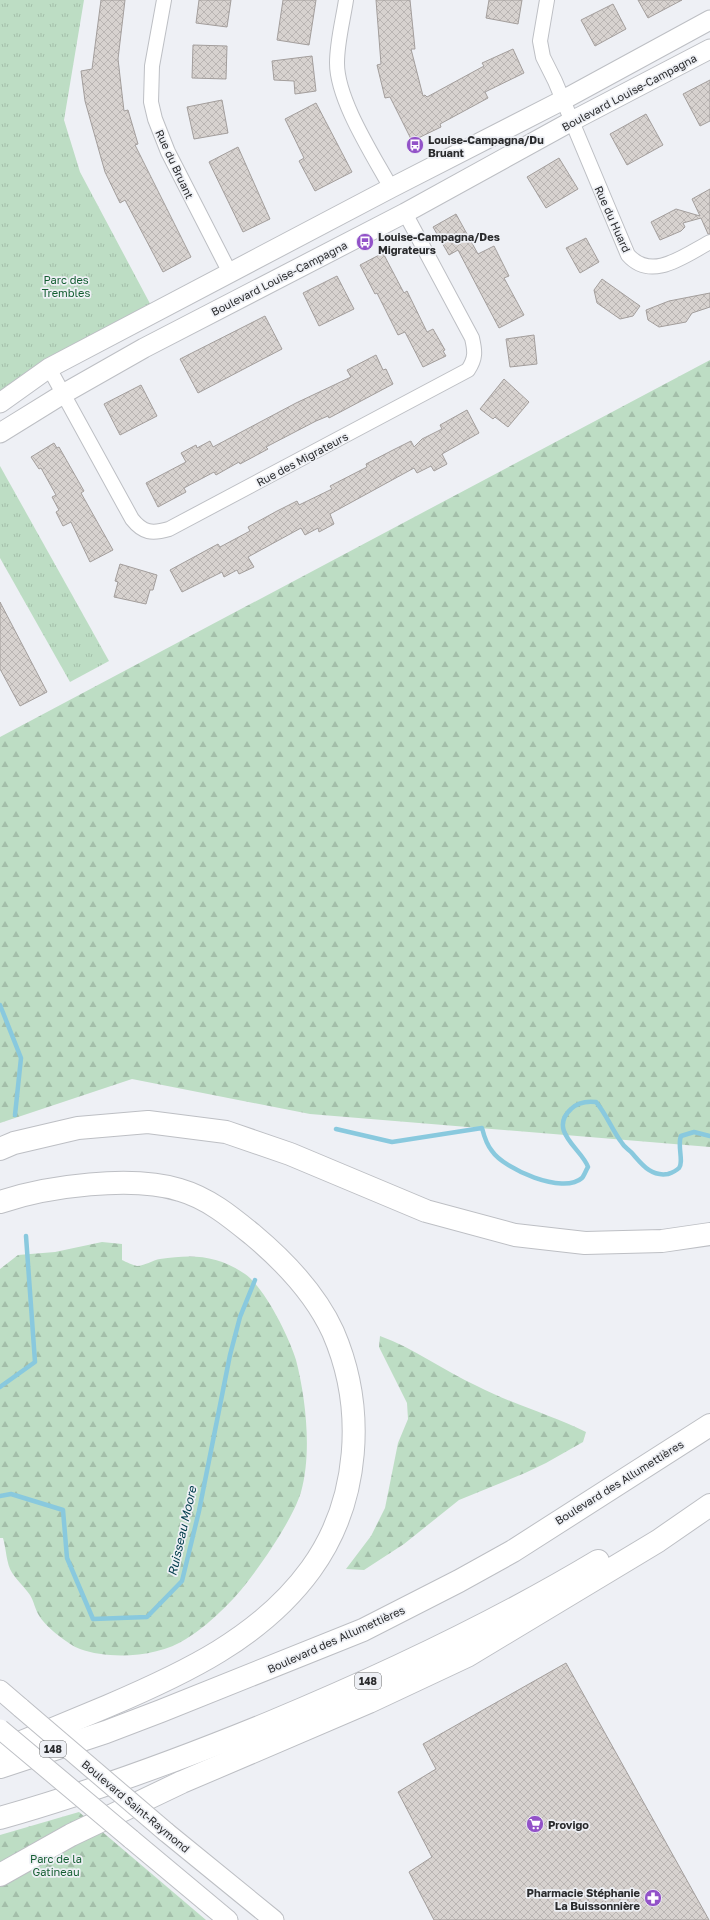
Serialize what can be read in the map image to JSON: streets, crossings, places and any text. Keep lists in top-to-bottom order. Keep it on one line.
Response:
{"streets":{"highway":["Boulevard des Allumettières","148"],"street":["Boulevard Louise-Campagna","Rue du Bruant","Rue du Huard","Rue des Migrateurs","Boulevard Saint-Raymond"]},"crossings":[["Boulevard Louise-Campagna","Rue du Huard"],["Boulevard Louise-Campagna","Rue des Migrateurs"]],"water":["Ruisseau Moore"],"parks":["Parc des Trembles","Parc de la Gatineau"],"places":{"bus stop":["Louise-Campagna/Du Bruant","Louise-Campagna/Des Migrateurs"],"supermarket":["Provigo"],"pharmacy":["Pharmacie Stéphanie La Buissonnière"]}}
